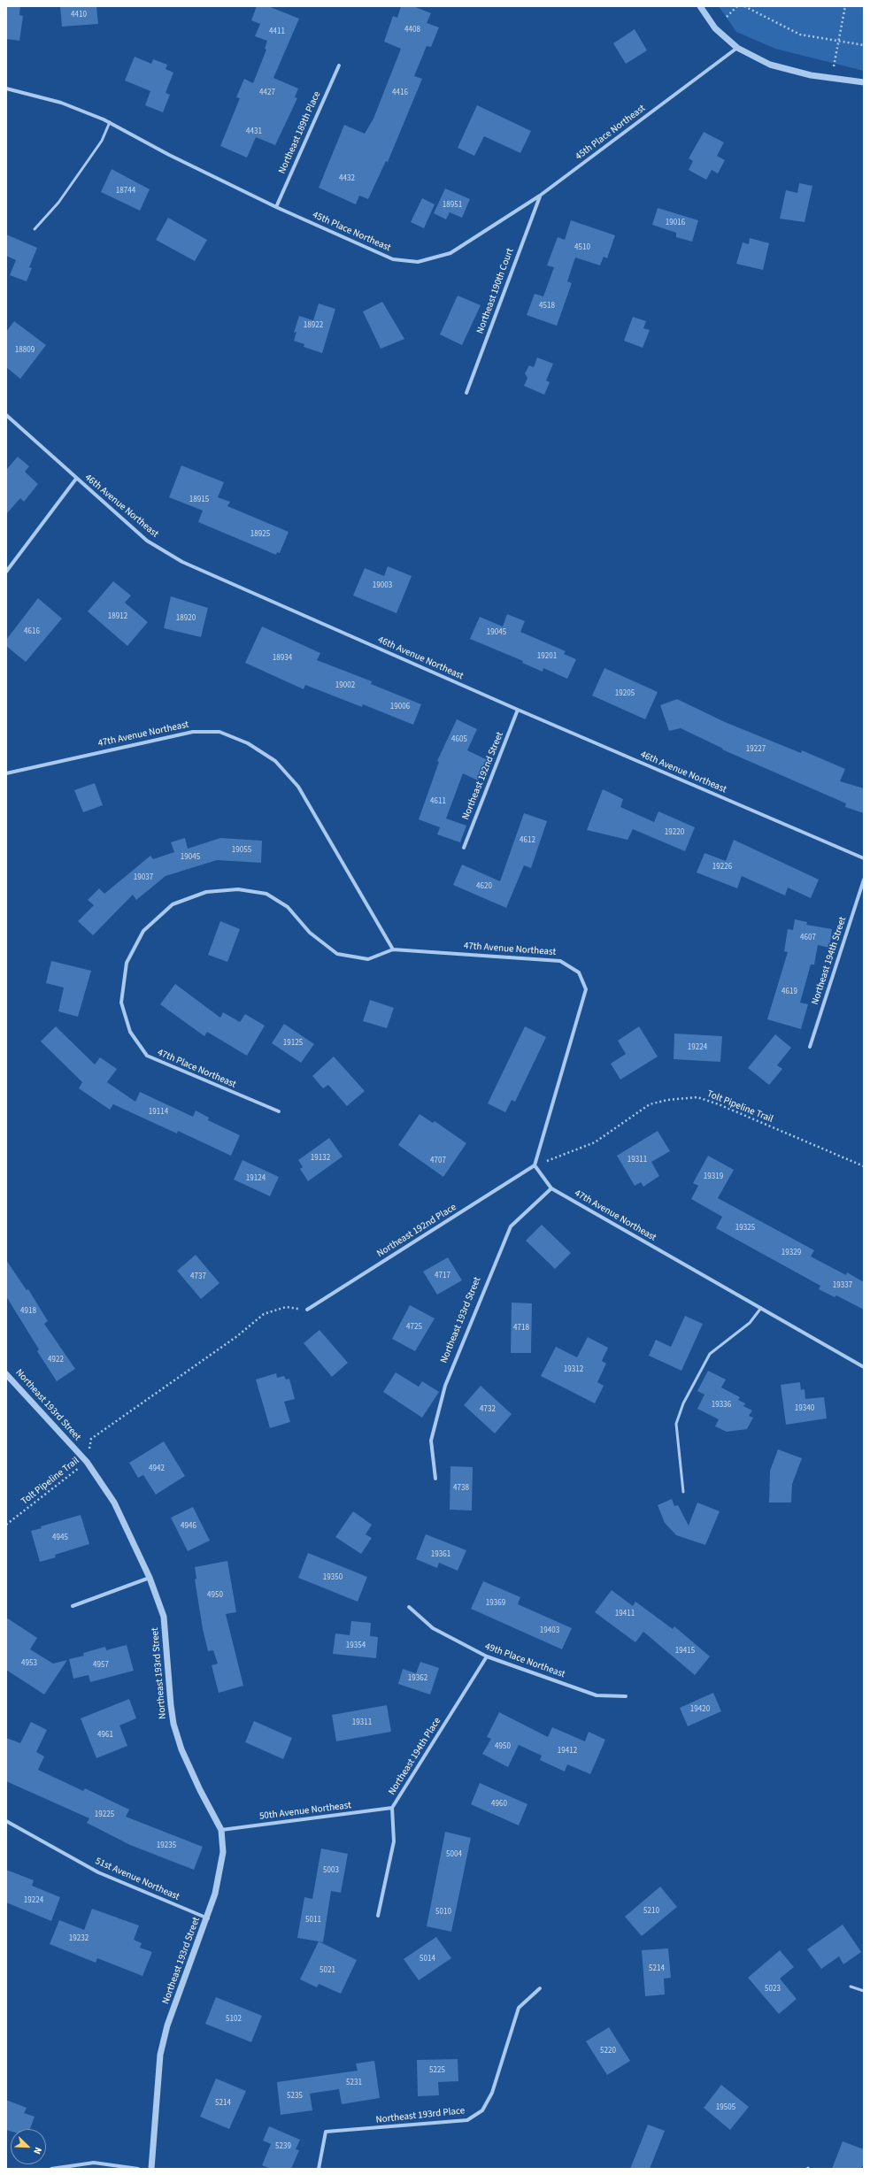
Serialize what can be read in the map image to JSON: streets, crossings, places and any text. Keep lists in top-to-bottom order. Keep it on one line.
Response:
{"streets":{"street":["Northeast 189th Place","45th Place Northeast","Northeast 190th Court","46th Avenue Northeast","47th Avenue Northeast","Northeast 192nd Street","Northeast 194th Street","47th Place Northeast","Northeast 192nd Place","Northeast 193rd Street","49th Place Northeast","Northeast 194th Place","50th Avenue Northeast","51st Avenue Northeast","Northeast 193rd Place"],"path":["Tolt Pipeline Trail"]},"crossings":[["Northeast 189th Place","45th Place Northeast"],["45th Place Northeast","Northeast 190th Court"],["46th Avenue Northeast","Northeast 192nd Street"],["47th Avenue Northeast","47th Place Northeast"],["47th Avenue Northeast","Tolt Pipeline Trail"],["47th Avenue Northeast","Northeast 192nd Place"],["47th Avenue Northeast","Northeast 193rd Street"],["Tolt Pipeline Trail","Northeast 192nd Place"],["Tolt Pipeline Trail","Northeast 193rd Street"],["Northeast 193rd Street","50th Avenue Northeast"],["Northeast 193rd Street","51st Avenue Northeast"],["49th Place Northeast","Northeast 194th Place"],["Northeast 194th Place","50th Avenue Northeast"]],"house_numbers":["4410","4408","4411","4427","4416","4431","4432","18744","18951","19016","4510","4518","18922","18809","18915","18925","19003","18912","18920","4616","19045","19201","18934","19002","19205","19006","4605","19227","4611","19220","4612","19055","19045","19226","19037","4620","4607","4619","19125","19224","19114","19132","19311","4707","19319","19124","19325","19329","4717","4737","19337","4918","4725","4718","4922","19312","19336","19340","4732","4942","4738","4946","4945","19361","19350","4950","19369","19411","19403","19354","19415","4953","4957","19362","19420","19311","4961","4950","19412","4960","19225","19235","5004","5003","19224","5210","5010","5011","19232","5014","5214","5021","5023","5102","5220","5225","5231","5235","5214","19505","5239"],"north":"bottom right"}
